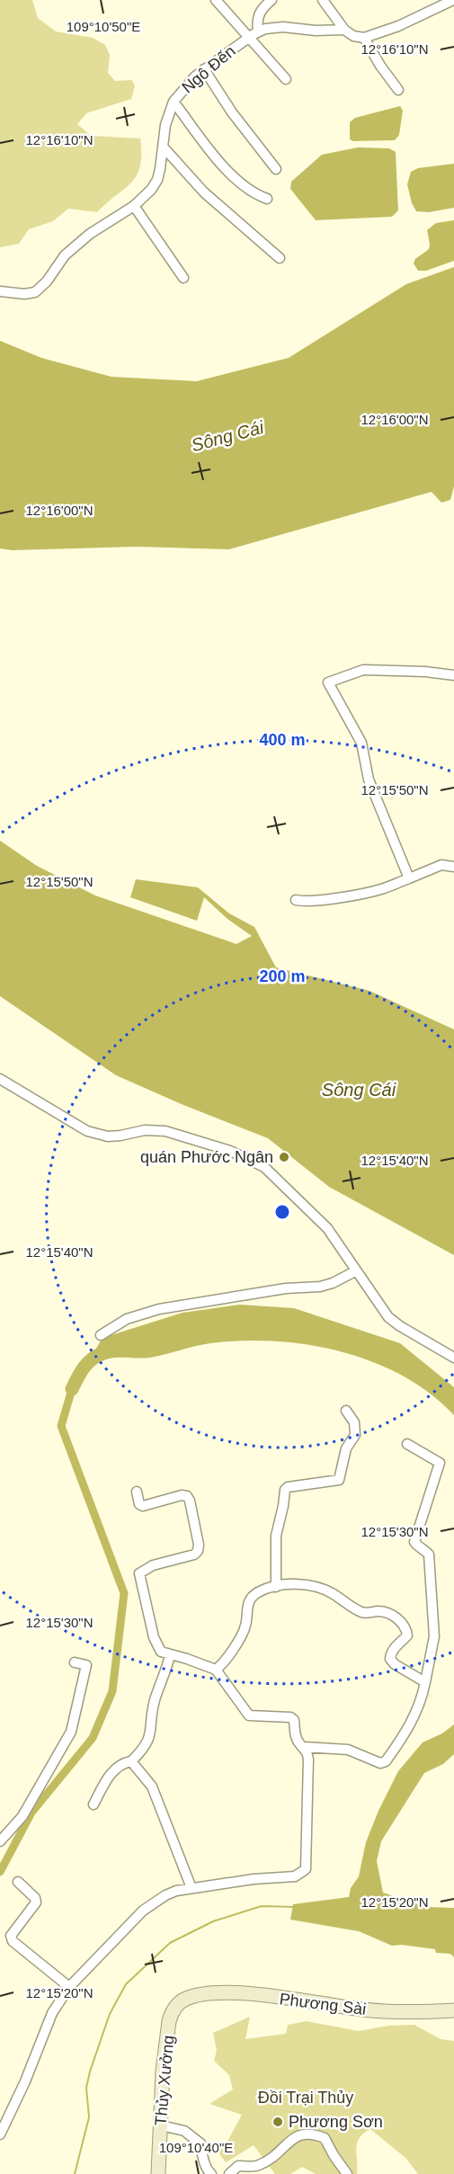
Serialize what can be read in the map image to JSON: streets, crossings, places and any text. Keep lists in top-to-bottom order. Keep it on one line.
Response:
{"streets":{"street":["Ngô Đến","Phương Sài","Thủy Xưởng"]},"crossings":[["Phương Sài","Thủy Xưởng"]],"water":["Sông Cái"],"parks":["Đồi Trại Thủy"],"places":["quán Phước Ngân","Phương Sơn"],"coordinates":["109°10'50\"E","12°16'10\"N","12°16'00\"N","12°15'50\"N","12°15'40\"N","12°15'30\"N","12°15'20\"N","109°10'40\"E"],"rings":["400 m","200 m"]}
